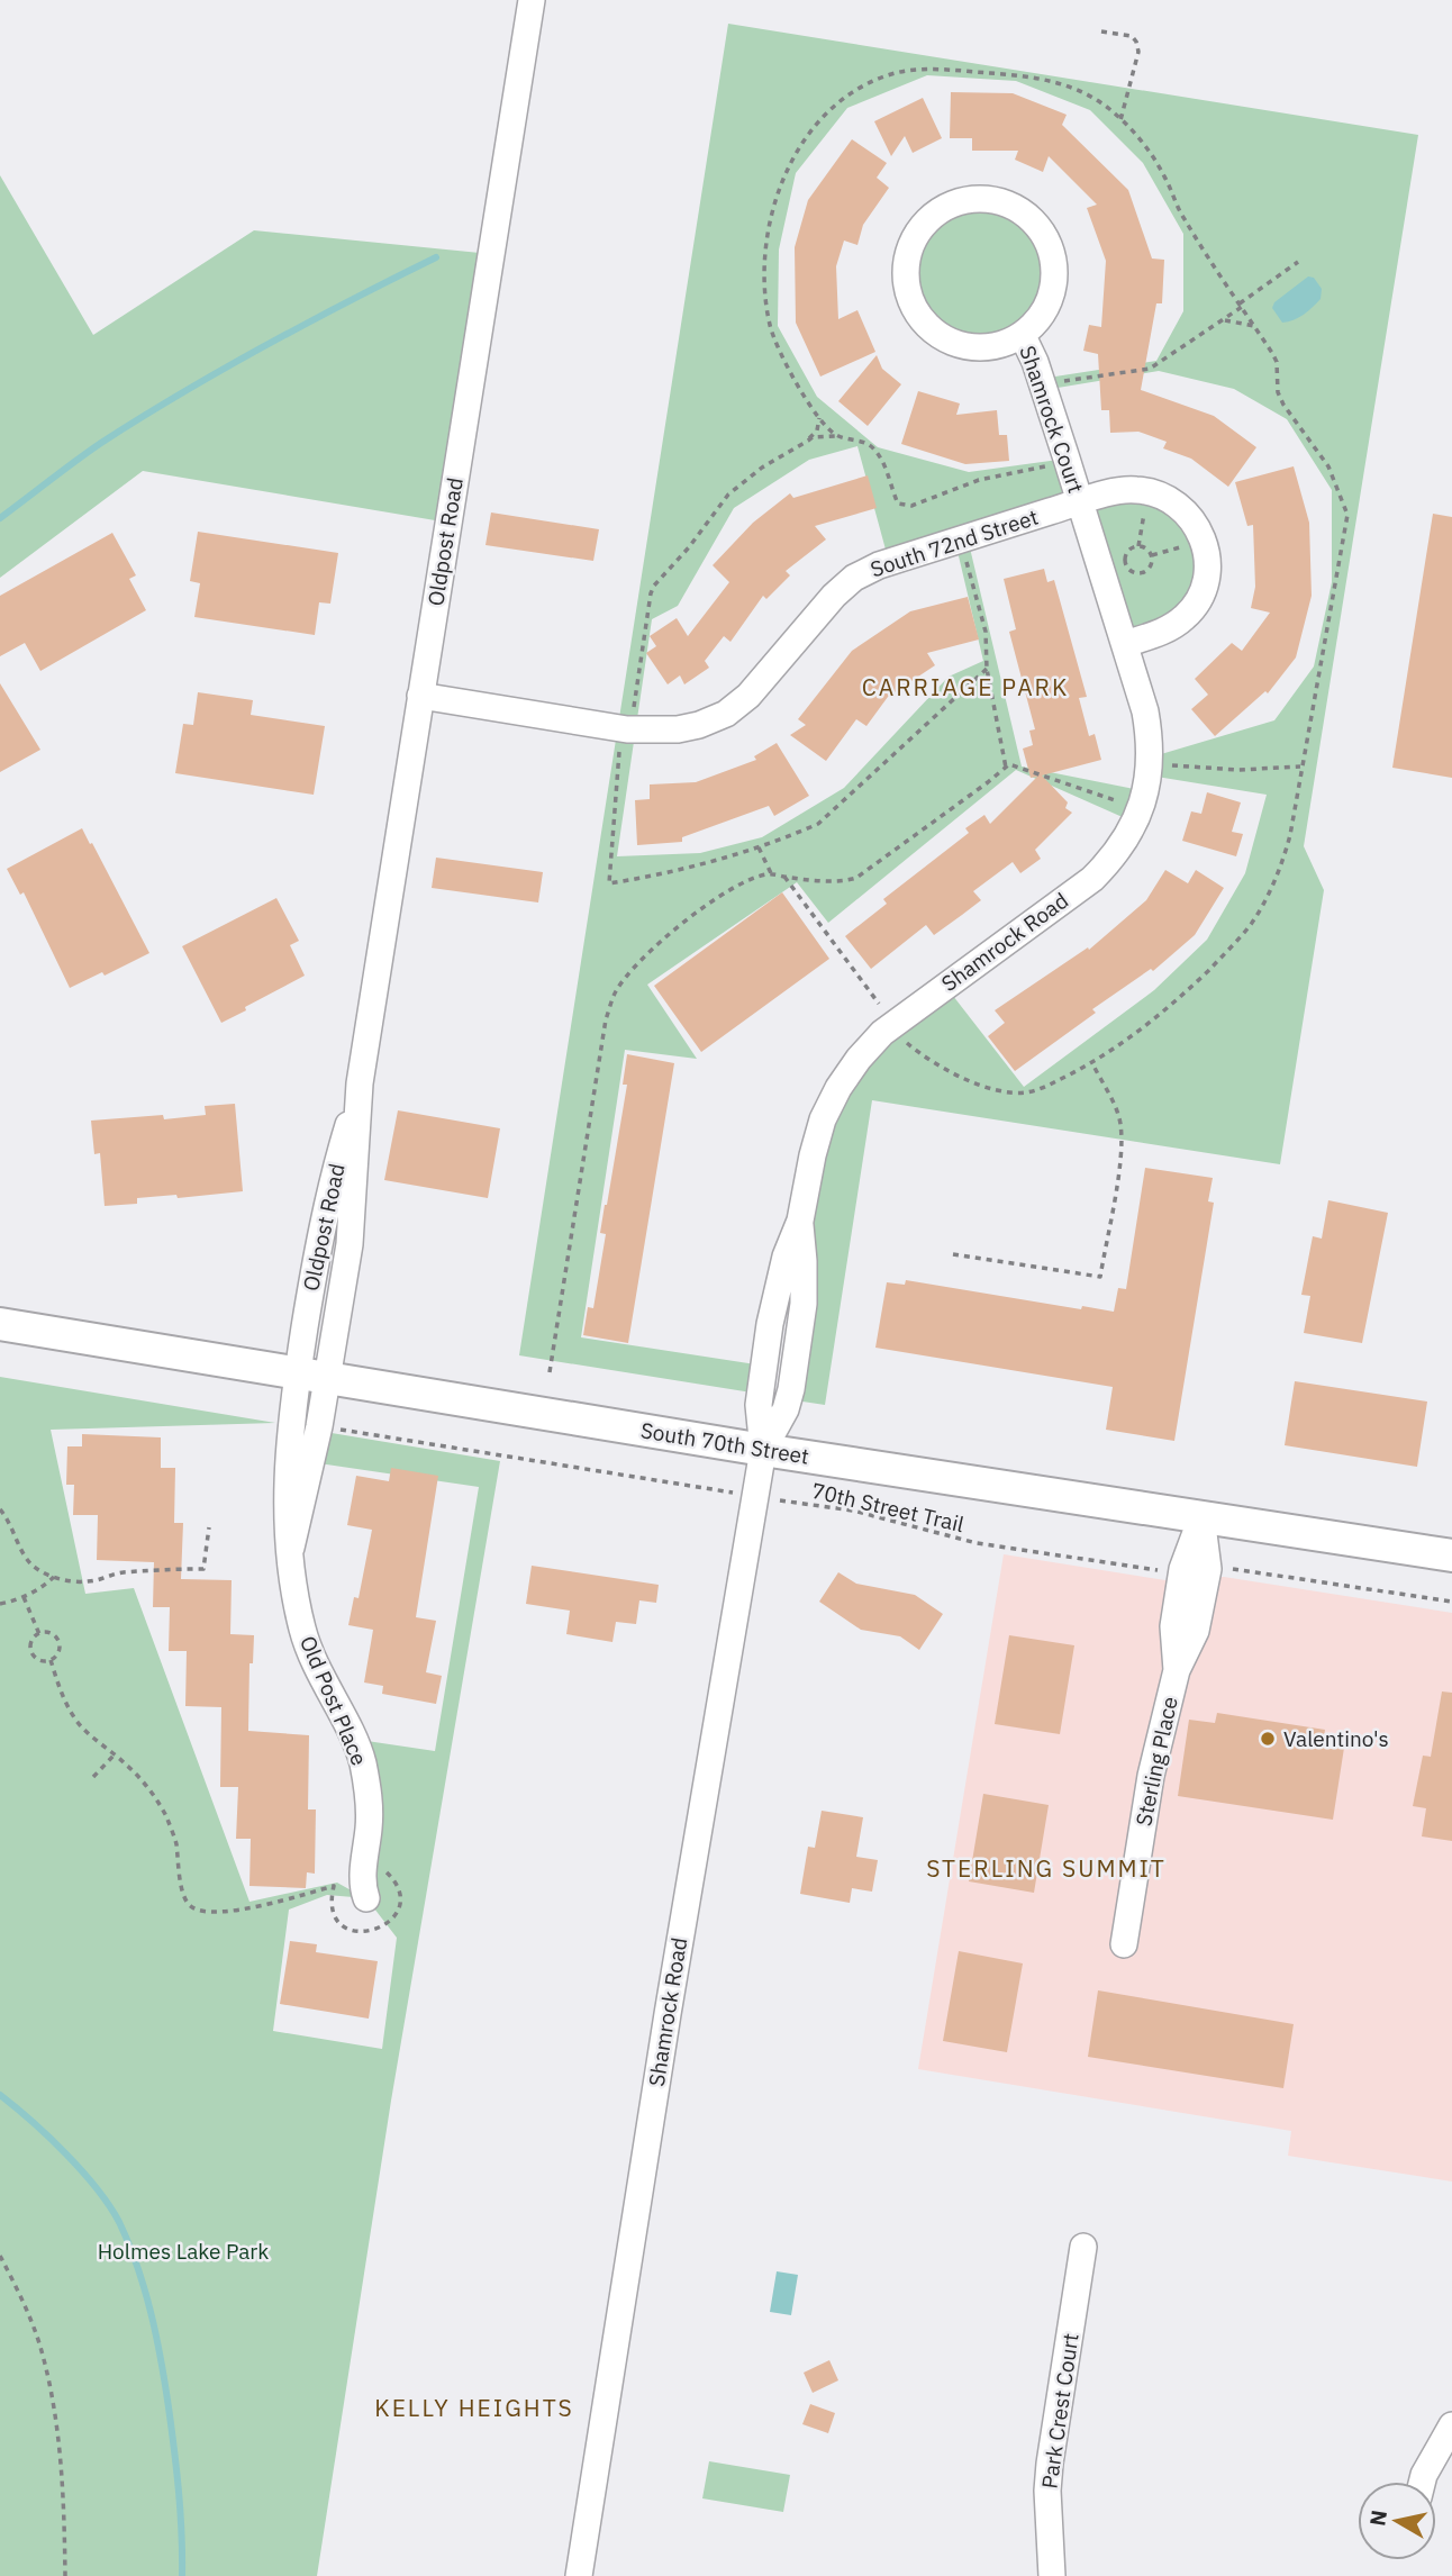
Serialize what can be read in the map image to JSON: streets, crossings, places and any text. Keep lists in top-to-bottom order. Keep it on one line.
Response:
{"streets":{"main road":["South 70th Street"],"street":["Shamrock Court","Oldpost Road","South 72nd Street","Shamrock Road","Old Post Place","Sterling Place","Park Crest Court"],"path":["70th Street Trail"]},"crossings":[["Shamrock Court","South 72nd Street"],["Shamrock Court","Shamrock Road"],["Oldpost Road","South 72nd Street"],["Oldpost Road","South 70th Street"],["Oldpost Road","Old Post Place"],["South 72nd Street","Shamrock Road"],["Shamrock Road","South 70th Street"],["Shamrock Road","70th Street Trail"],["South 70th Street","Old Post Place"],["South 70th Street","Sterling Place"],["70th Street Trail","Old Post Place"],["70th Street Trail","Sterling Place"]],"districts":["CARRIAGE PARK","STERLING SUMMIT","KELLY HEIGHTS"],"parks":["Holmes Lake Park"],"places":["Valentino's"],"north":"left"}
